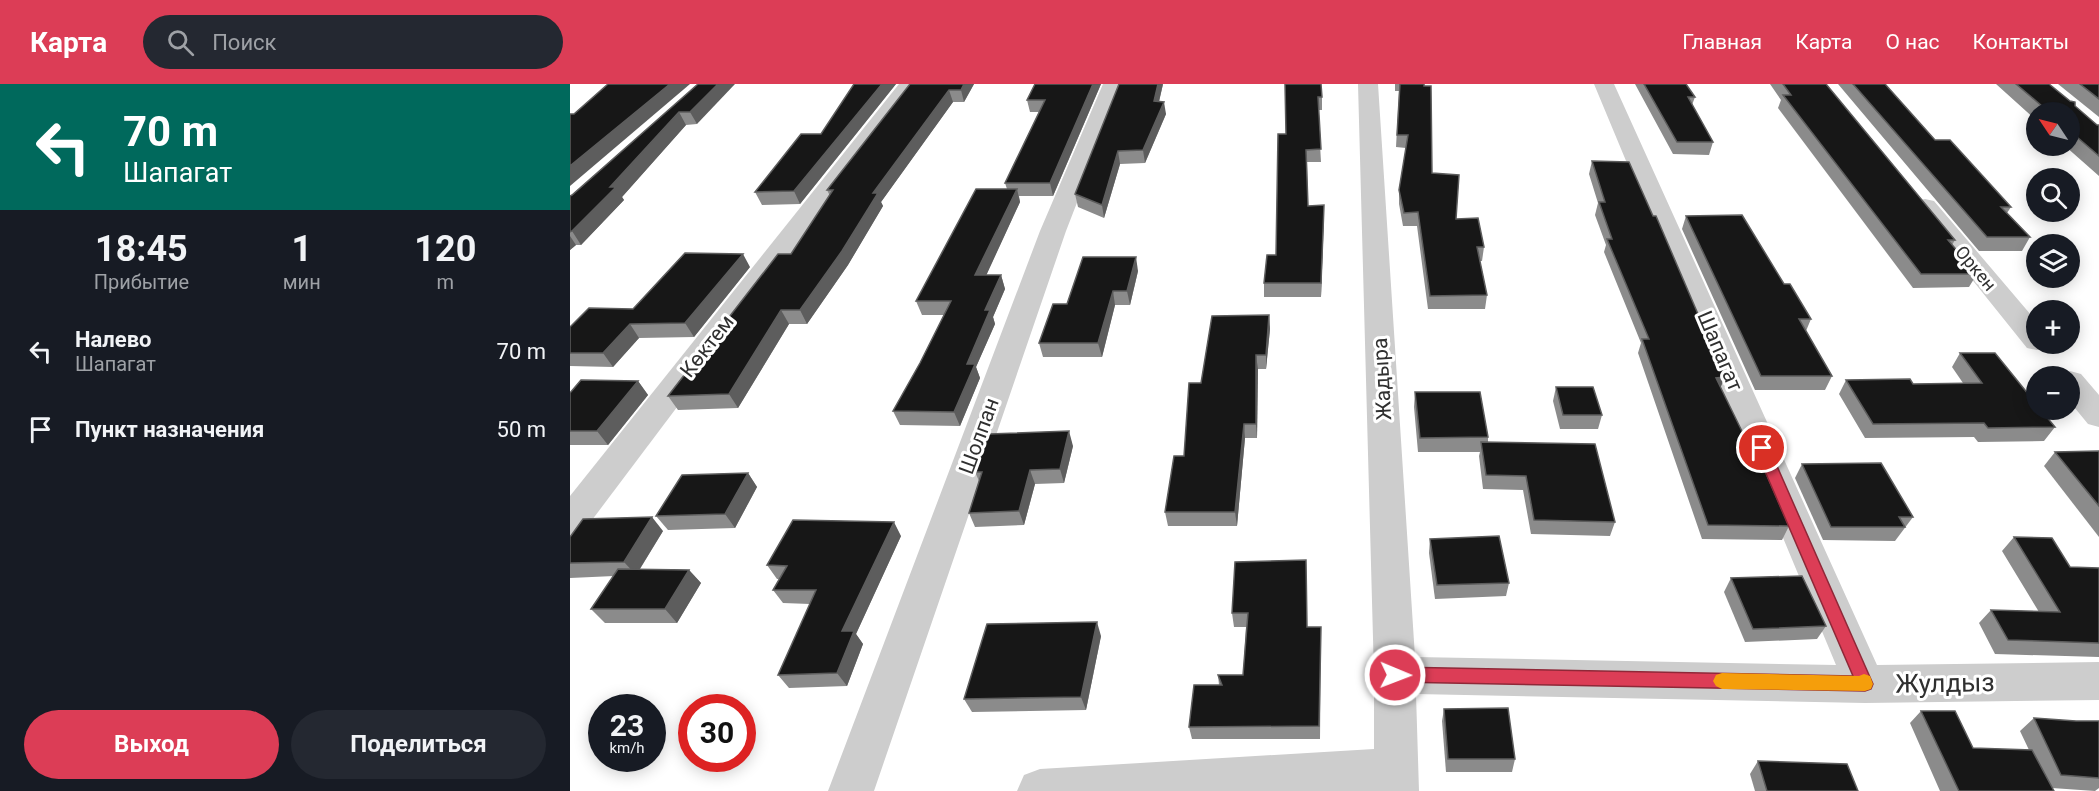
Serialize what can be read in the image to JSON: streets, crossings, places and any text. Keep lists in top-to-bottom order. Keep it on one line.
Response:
{"streets":{"street":["Оркен","Көктем","Шапагат","Жадыра","Шолпан","Жулдыз"]},"crossings":[["Шапагат","Жулдыз"],["Жадыра","Жулдыз"]],"north":"top left","page":{"header":"Карта","search":"Поиск","nav":["Главная","Карта","О нас","Контакты"],"turn":["70 m","Шапагат"],"map_buttons":["+","−"],"eta":["18:45","Прибытие","1","мин","120","m"],"list":[{"name":"Налево","note":"Шапагат","value":"70 m"},{"name":"Пункт назначения","value":"50 m"}],"speed":"23 km/h","limit":"30","buttons":["Выход","Поделиться"]}}
